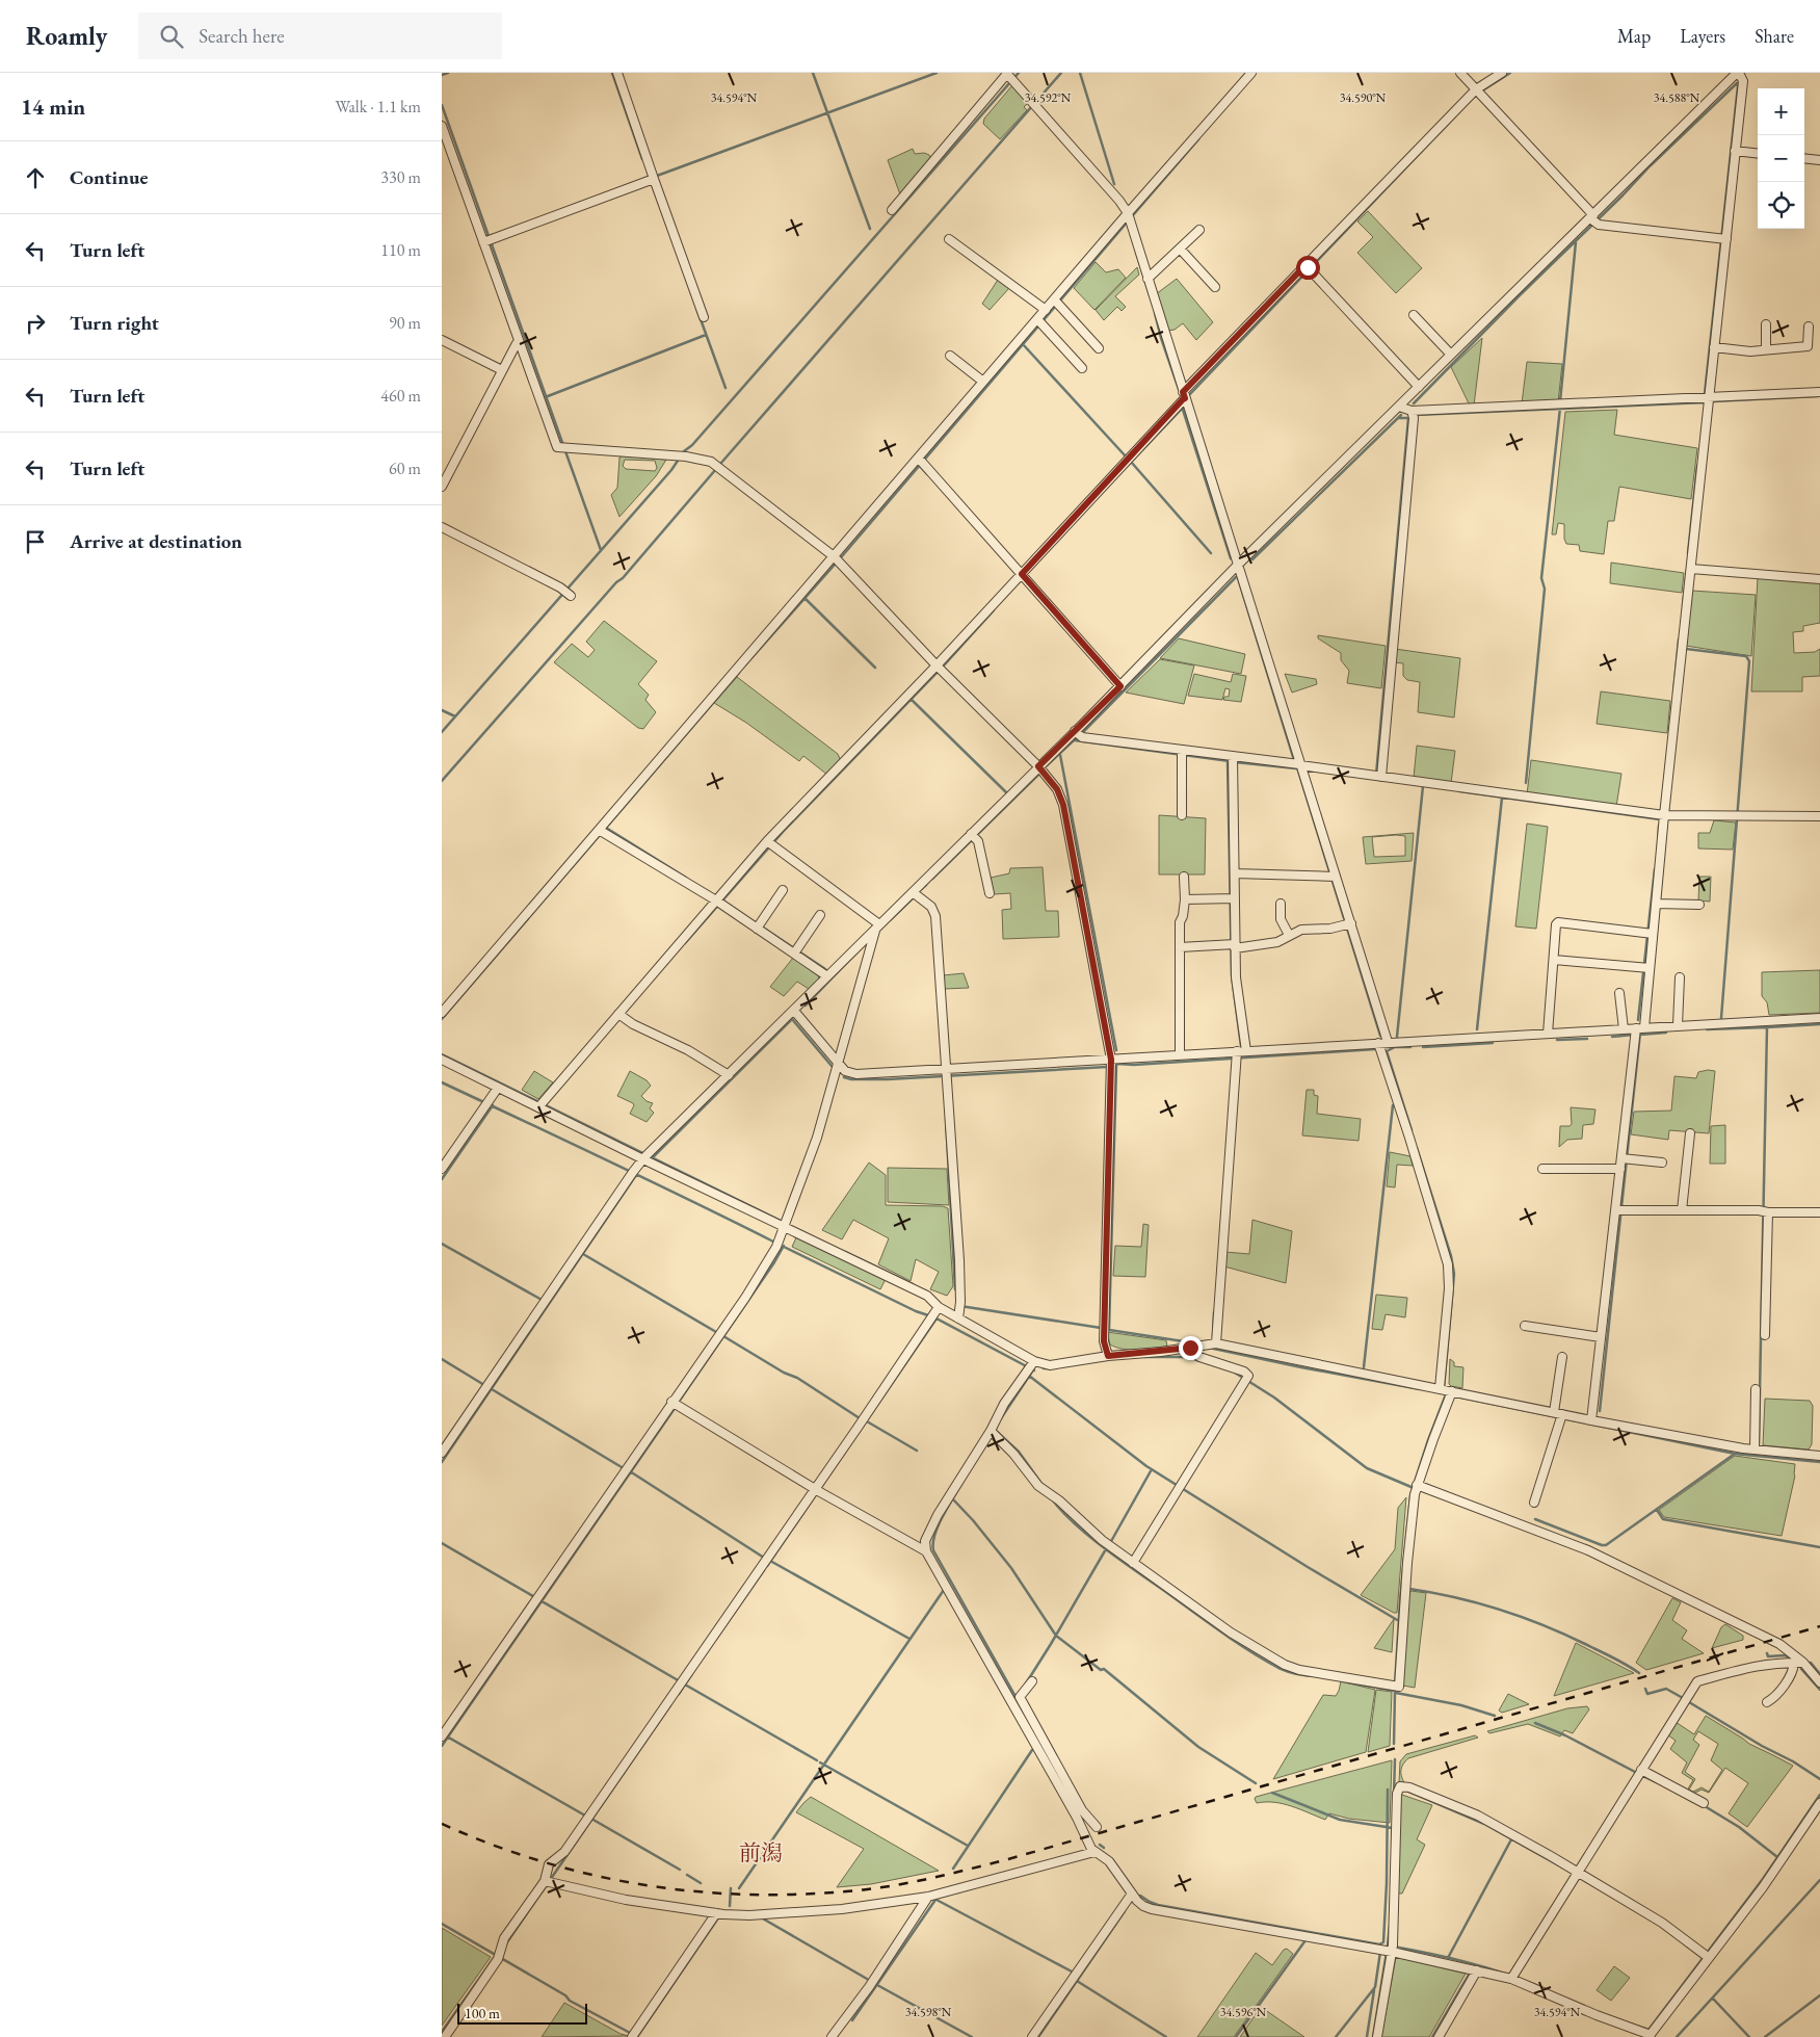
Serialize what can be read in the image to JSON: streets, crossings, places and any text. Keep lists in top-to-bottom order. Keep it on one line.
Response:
{"districts":["前潟"],"scale_bar":"100 m","page":{"header":"Roamly","search":"Search here","nav":["Map","Layers","Share"],"heading":["14 min","Walk · 1.1 km"],"map_buttons":["+","−"],"list":[["Continue","330 m"],["Turn left","110 m"],["Turn right","90 m"],["Turn left","460 m"],["Turn left","60 m"],"Arrive at destination"],"scale":"100 m"},"coordinates":["34.594°N","34.592°N","34.590°N","34.588°N","34.598°N","34.596°N"]}
